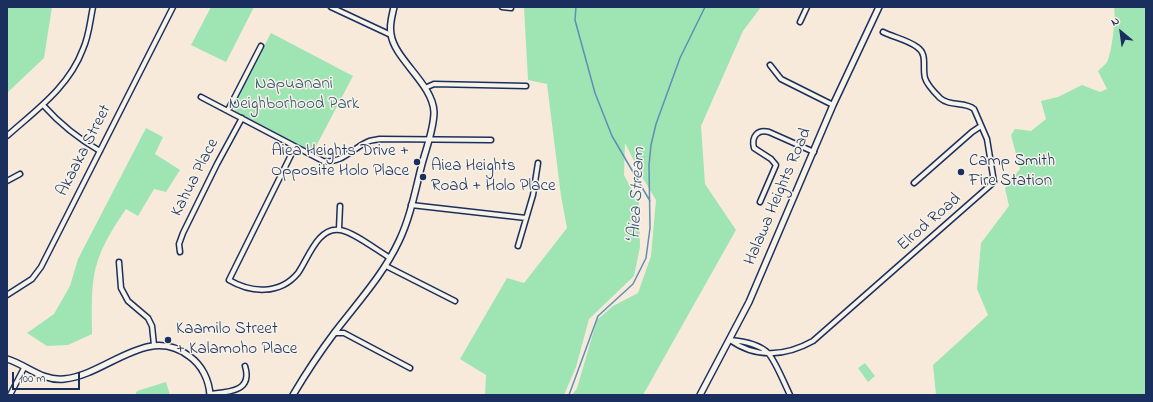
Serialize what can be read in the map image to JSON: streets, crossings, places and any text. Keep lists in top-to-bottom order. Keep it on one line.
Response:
{"streets":{"street":["Akaaka Street","Kahua Place","Halawa Heights Road","Elrod Road"]},"water":["ʻAiea Stream"],"parks":["Napuanani Neighborhood Park"],"places":["Aiea Heights Drive + Opposite Holo Place","Camp Smith Fire Station","Aiea Heights Road + Holo Place","Kaamilo Street + Kalamoho Place"],"scale_bar":"100 m","north":"top left"}
